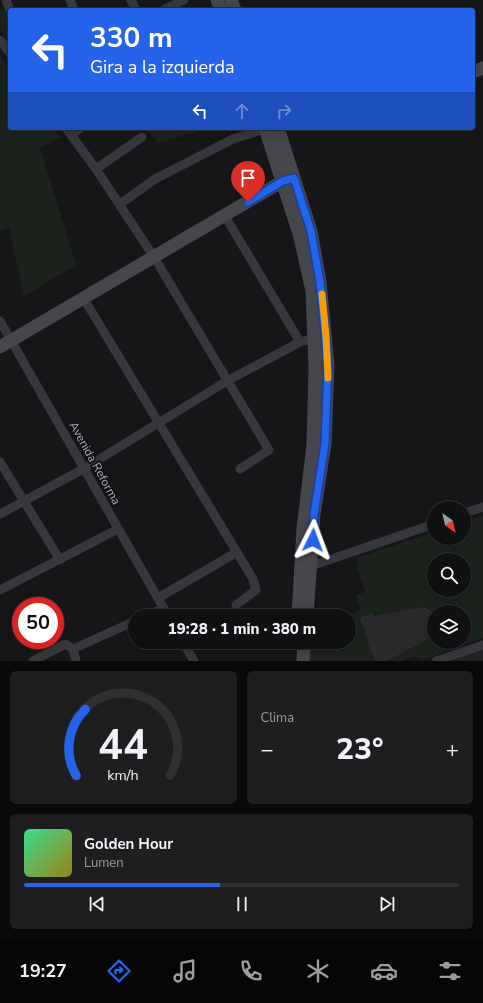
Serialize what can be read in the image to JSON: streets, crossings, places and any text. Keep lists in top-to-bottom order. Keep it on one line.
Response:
{"streets":{"street":["Avenida Reforma"]},"north":"bottom right","page":{"turn":["330 m","Gira a la izquierda"],"limit":"50","trip":"19:28 · 1 min · 380 m","tile":"Clima","heat":["−","23°","+"],"song":["Golden Hour","Lumen"],"tabs":"19:27","gauge":["44","km/h"]}}
